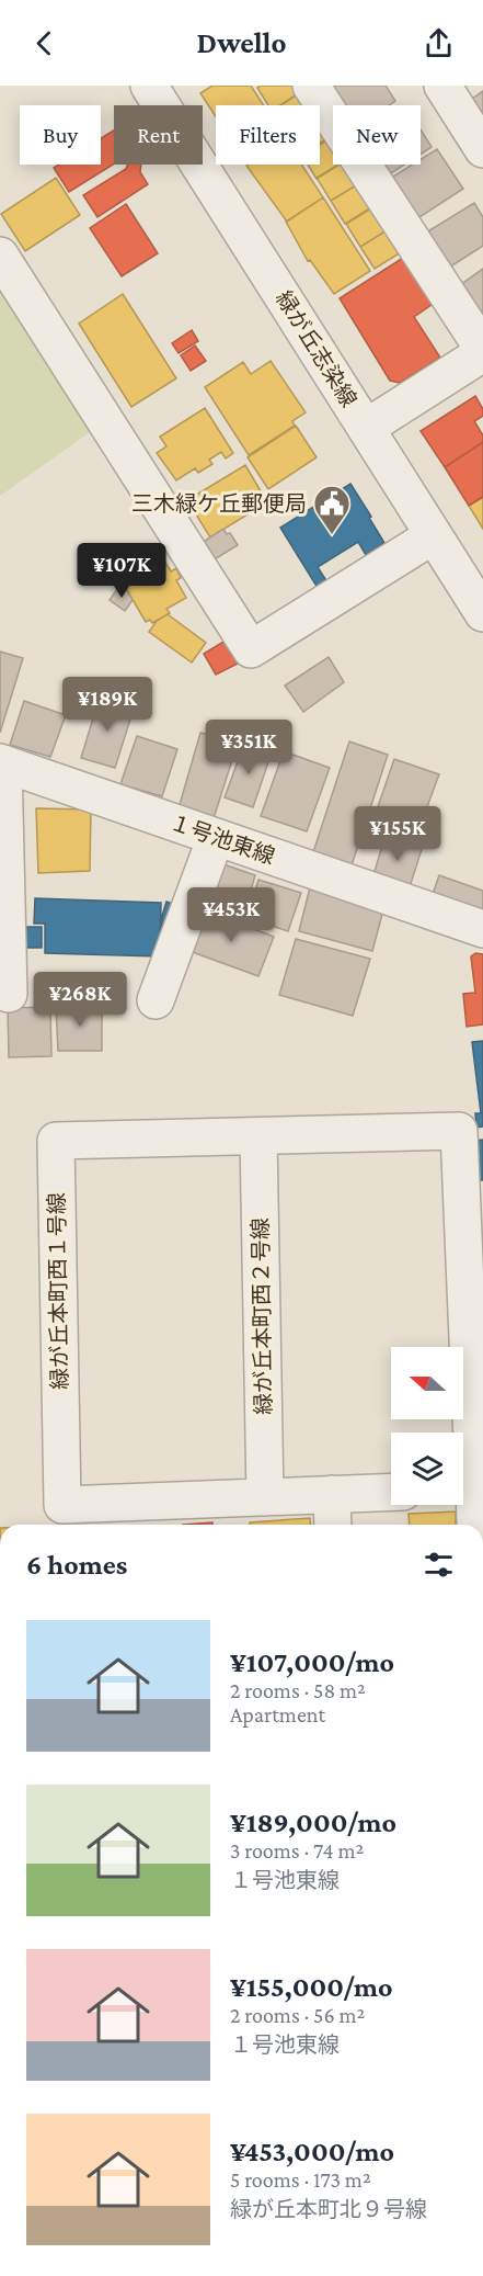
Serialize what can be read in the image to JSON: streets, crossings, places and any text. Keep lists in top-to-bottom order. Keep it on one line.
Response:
{"streets":{"street":["緑が丘志染線","１号池東線","緑が丘本町西１号線","緑が丘本町西２号線"]},"crossings":[["緑が丘本町西１号線","緑が丘本町西２号線"]],"places":{"public building":["三木緑ケ丘郵便局"]},"north":"left","page":{"header":"Dwello","chip":["Buy","Rent","Filters","New"],"price":["¥107K","¥189K","¥351K","¥155K","¥453K","¥268K"],"heading":"6 homes","list":[{"name":"¥107,000/mo","note":"2 rooms · 58 m² · Apartment"},{"name":"¥189,000/mo","note":"3 rooms · 74 m² · １号池東線"},{"name":"¥155,000/mo","note":"2 rooms · 56 m² · １号池東線"},{"name":"¥453,000/mo","note":"5 rooms · 173 m² · 緑が丘本町北９号線"}]}}
